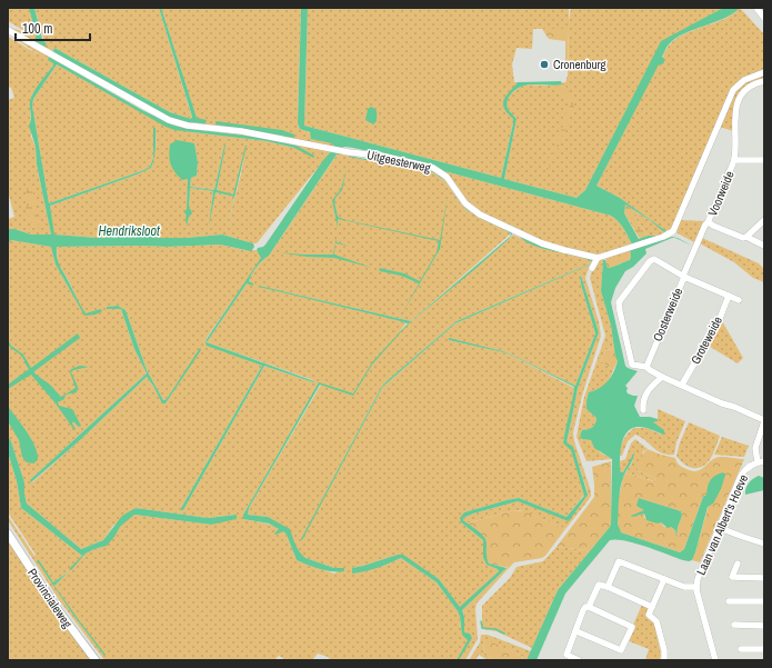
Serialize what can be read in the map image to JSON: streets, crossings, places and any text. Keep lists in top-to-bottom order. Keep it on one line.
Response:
{"streets":{"main road":["Provincialeweg"],"street":["Uitgeesterweg","Voorweide","Oosterweide","Groteweide","Laan van Albert's Hoeve"]},"crossings":[["Oosterweide","Groteweide"]],"water":["Hendriksloot"],"places":["Cronenburg"],"scale_bar":"100 m"}
